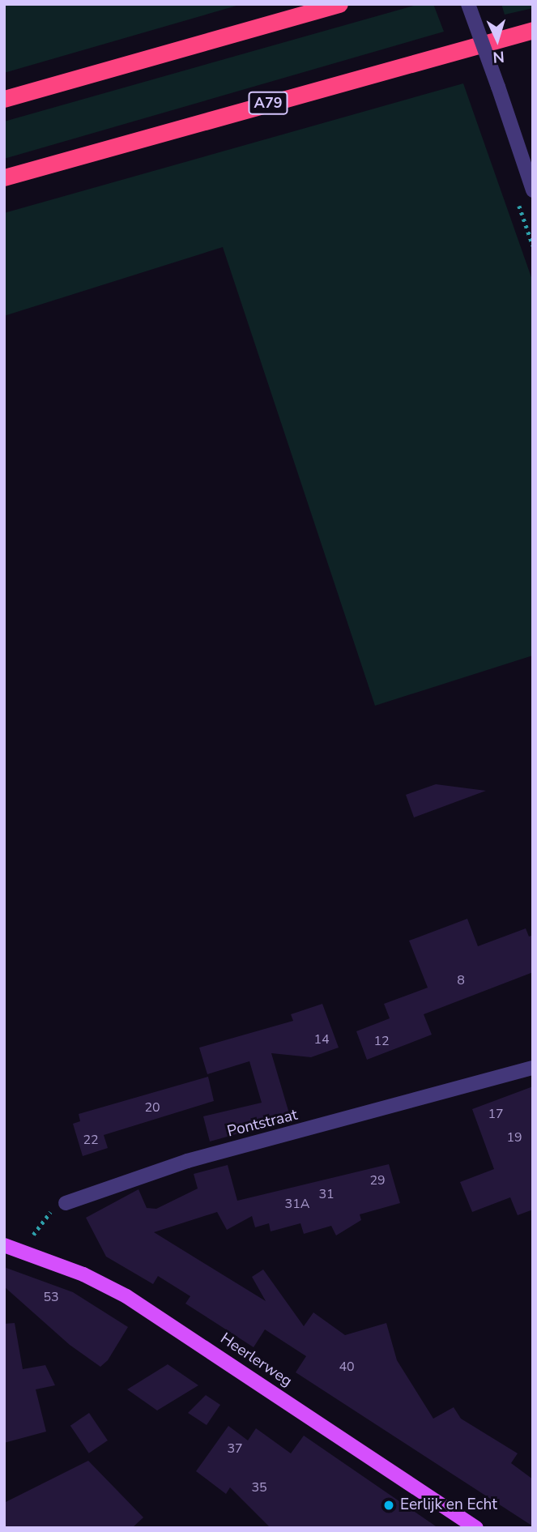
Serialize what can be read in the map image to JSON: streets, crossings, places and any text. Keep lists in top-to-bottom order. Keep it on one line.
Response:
{"streets":{"highway":["A79"],"main road":["Heerlerweg"],"street":["Pontstraat"]},"places":["Eerlijk en Echt"],"house_numbers":["8","14","12","20","17","19","22","29","31","31A","53","40","37","35"],"north":"bottom"}
